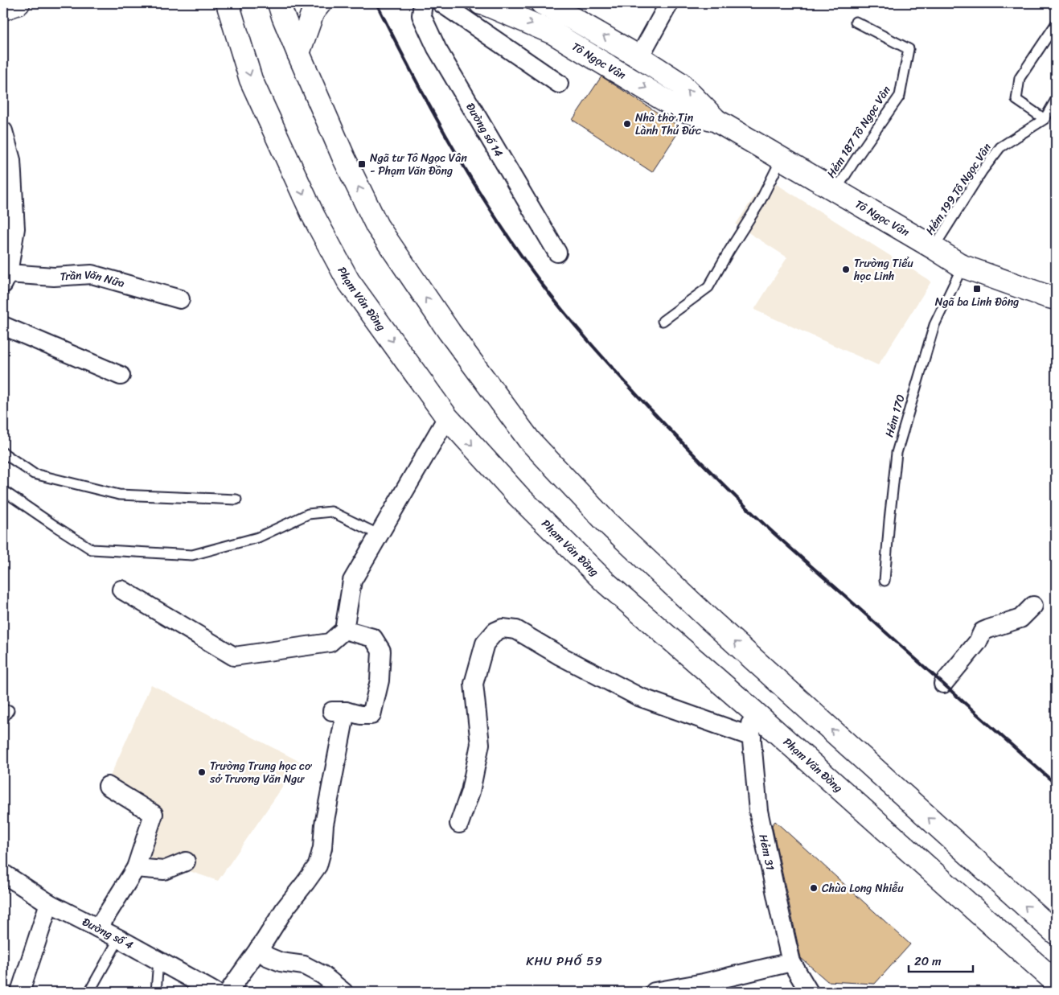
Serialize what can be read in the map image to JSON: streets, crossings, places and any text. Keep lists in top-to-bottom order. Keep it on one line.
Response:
{"streets":{"main road":["Tô Ngọc Vân","Phạm Văn Đồng"],"street":["Đường số 14","Trần Văn Nữa","Hẻm 31","Đường số 4"],"lane":["Hẻm 187 Tô Ngọc Vân","Hẻm 199 Tô Ngọc Vân","Hẻm 170"]},"crossings":[["Tô Ngọc Vân","Hẻm 187 Tô Ngọc Vân"],["Tô Ngọc Vân","Hẻm 199 Tô Ngọc Vân"],["Tô Ngọc Vân","Hẻm 170"],["Phạm Văn Đồng","Hẻm 31"]],"districts":["KHU PHỐ 59"],"places":{"other":["Nhà thờ Tin Lành Thủ Đức","Trường Tiểu học Linh","Trường Trung học cơ sở Trương Văn Ngư","Chùa Long Nhiễu"],"transit":["Ngã tư Tô Ngọc Vân - Phạm Văn Đồng","Ngã ba Linh Đông"]},"scale_bar":"20 m"}
